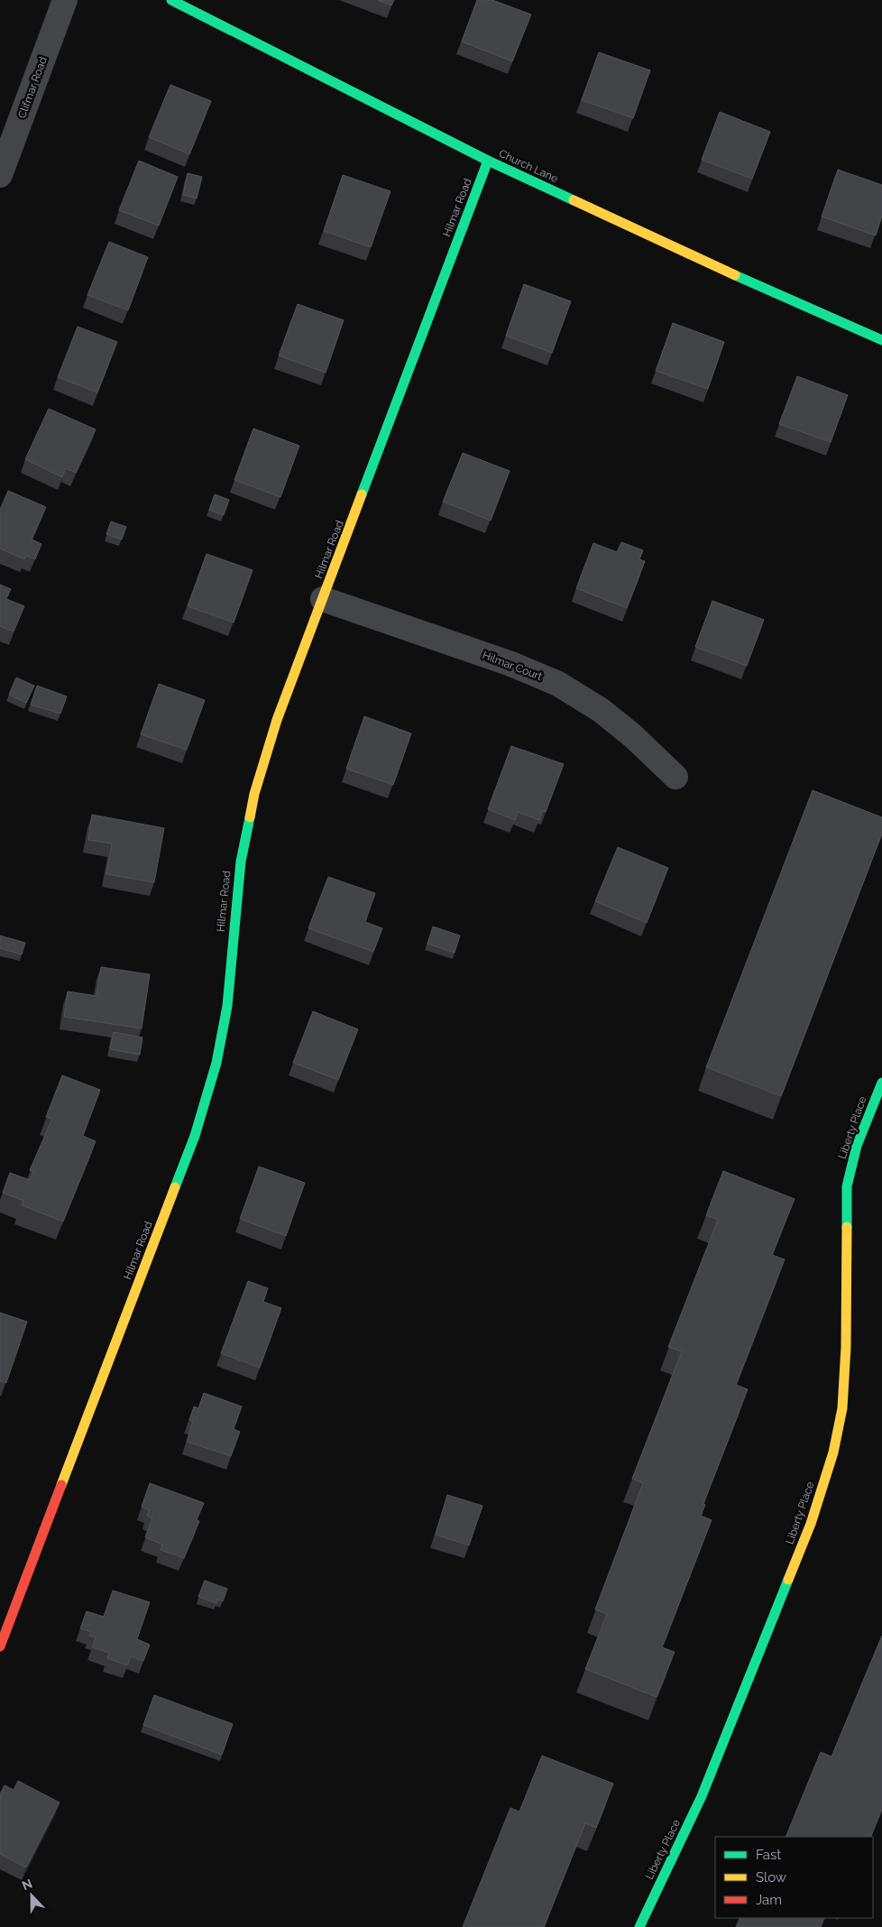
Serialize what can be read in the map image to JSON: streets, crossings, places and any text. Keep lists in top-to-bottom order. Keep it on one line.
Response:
{"streets":{"street":["Clifmar Road","Church Lane","Hilmar Road","Hilmar Court","Liberty Place"]},"crossings":[["Church Lane","Hilmar Road"],["Hilmar Road","Hilmar Court"]],"legend":["Fast","Slow","Jam"],"north":"top"}
